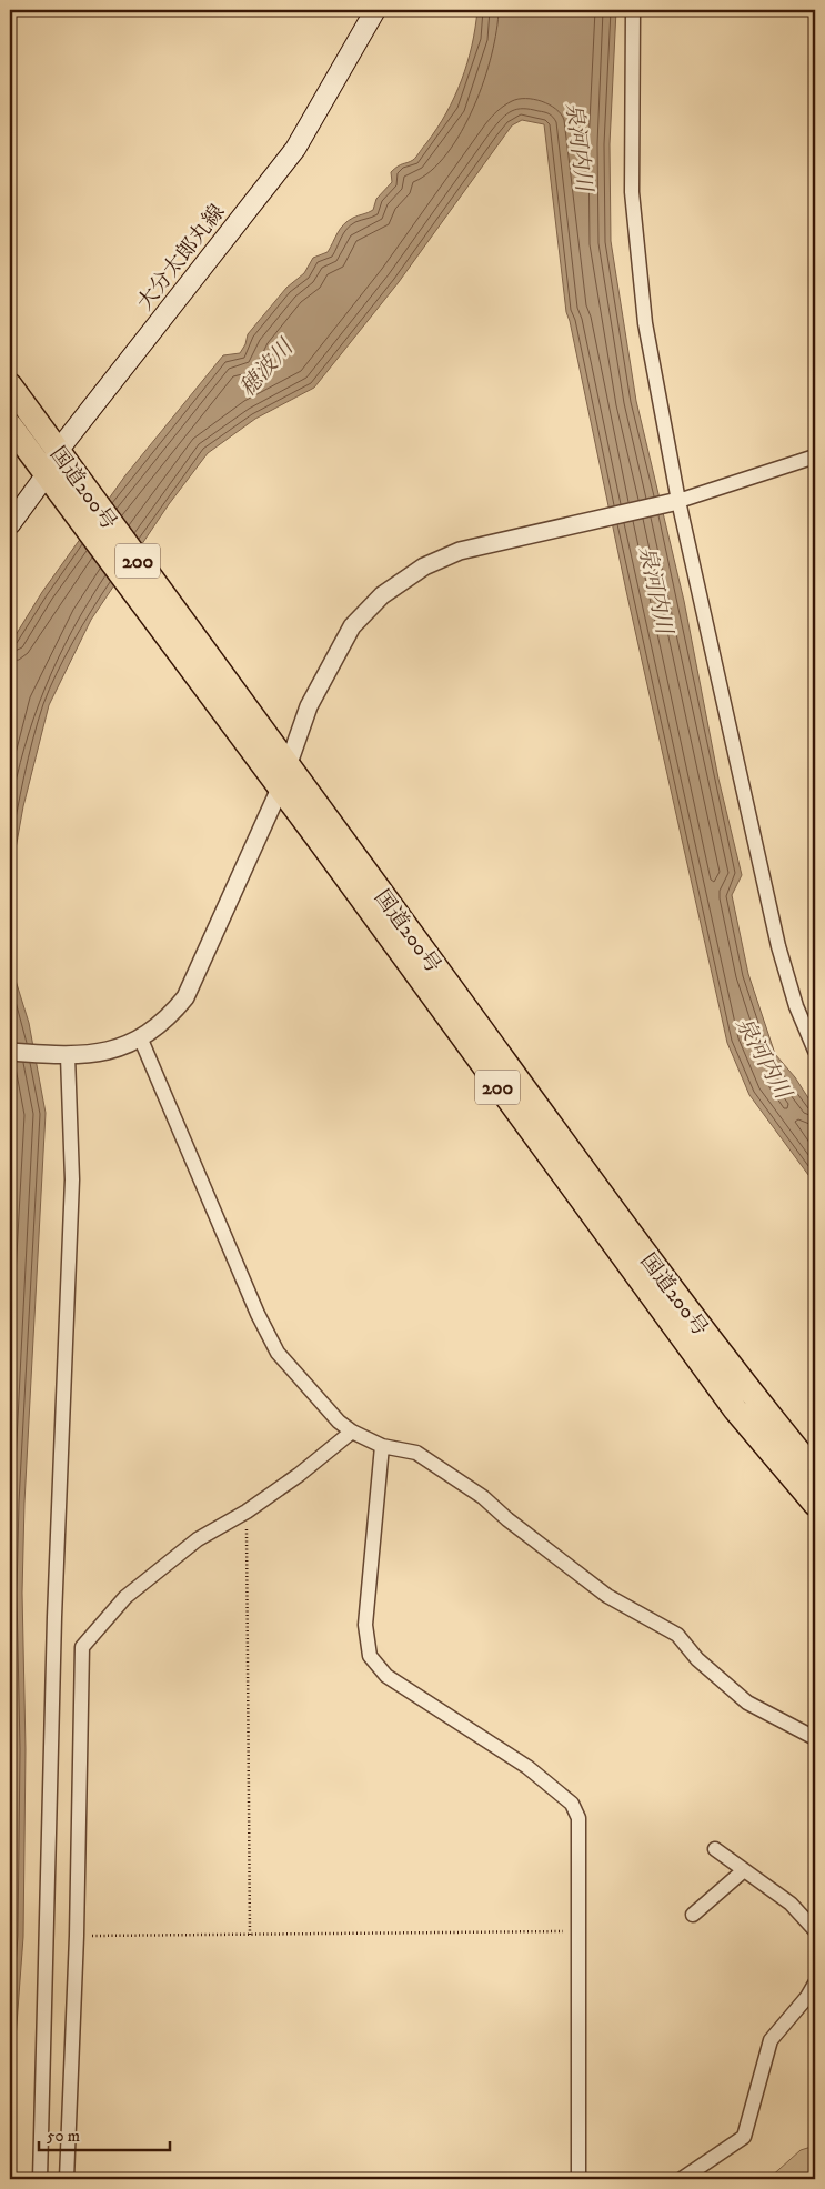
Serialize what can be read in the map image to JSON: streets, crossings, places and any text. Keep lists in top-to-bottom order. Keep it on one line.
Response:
{"streets":{"highway":["国道200号","200"],"main road":["大分太郎丸線"]},"crossings":[["大分太郎丸線","国道200号"]],"water":["泉河内川","穂波川"],"scale_bar":"50 m"}
